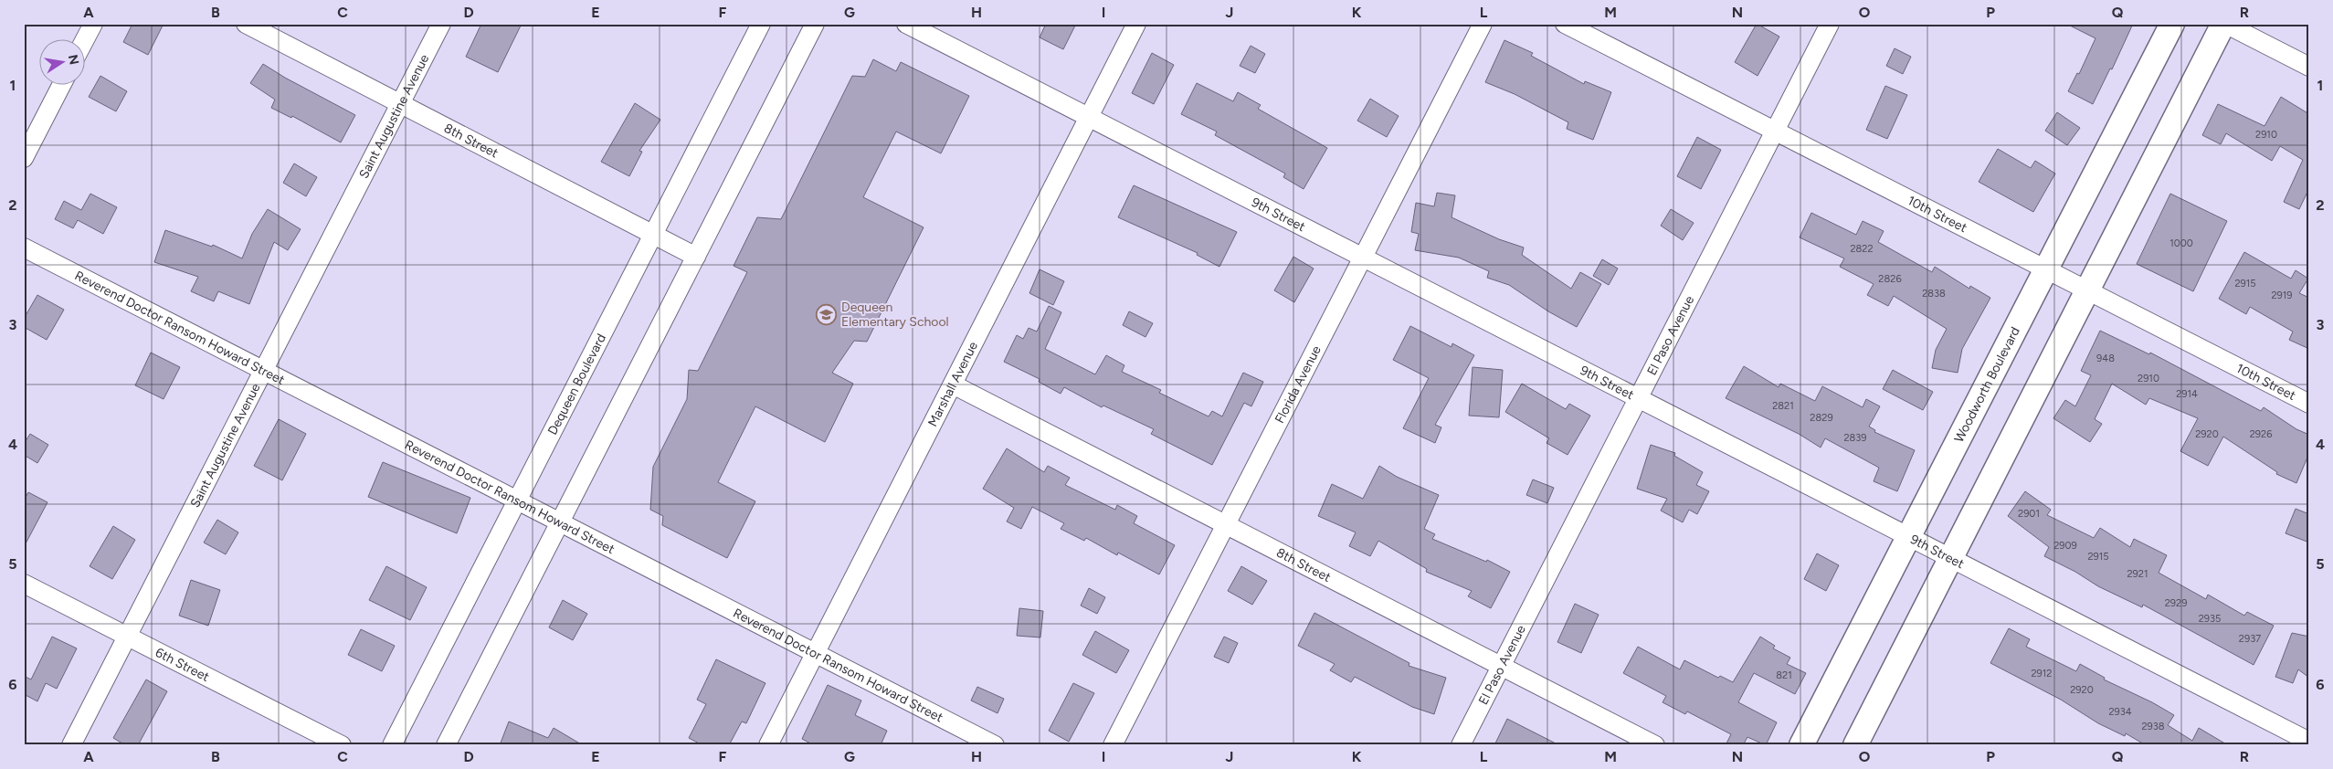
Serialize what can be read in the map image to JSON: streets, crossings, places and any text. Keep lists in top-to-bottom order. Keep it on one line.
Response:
{"streets":{"main road":["Woodworth Boulevard"],"street":["Saint Augustine Avenue","8th Street","9th Street","10th Street","Reverend Doctor Ransom Howard Street","El Paso Avenue","Dequeen Boulevard","Marshall Avenue","Florida Avenue","6th Street"]},"crossings":[["Saint Augustine Avenue","8th Street"],["Saint Augustine Avenue","Reverend Doctor Ransom Howard Street"],["Saint Augustine Avenue","6th Street"],["8th Street","El Paso Avenue"],["8th Street","Dequeen Boulevard"],["8th Street","Marshall Avenue"],["8th Street","Florida Avenue"],["9th Street","El Paso Avenue"],["9th Street","Marshall Avenue"],["9th Street","Florida Avenue"],["9th Street","Woodworth Boulevard"],["10th Street","El Paso Avenue"],["10th Street","Woodworth Boulevard"],["Reverend Doctor Ransom Howard Street","Dequeen Boulevard"],["Reverend Doctor Ransom Howard Street","Marshall Avenue"]],"places":{"school or university":["Dequeen Elementary School"]},"house_numbers":["2910","1000","2822","2826","2915","2838","2919","948","2910","2914","2821","2829","2920","2926","2839","2901","2909","2915","2921","2929","2935","2937","2912","821","2920","2934","2938"],"north":"right","grid":{"columns":["A","B","C","D","E","F","G","H","I","J","K","L","M","N","O","P","Q","R"],"rows":["1","2","3","4","5","6"]}}
